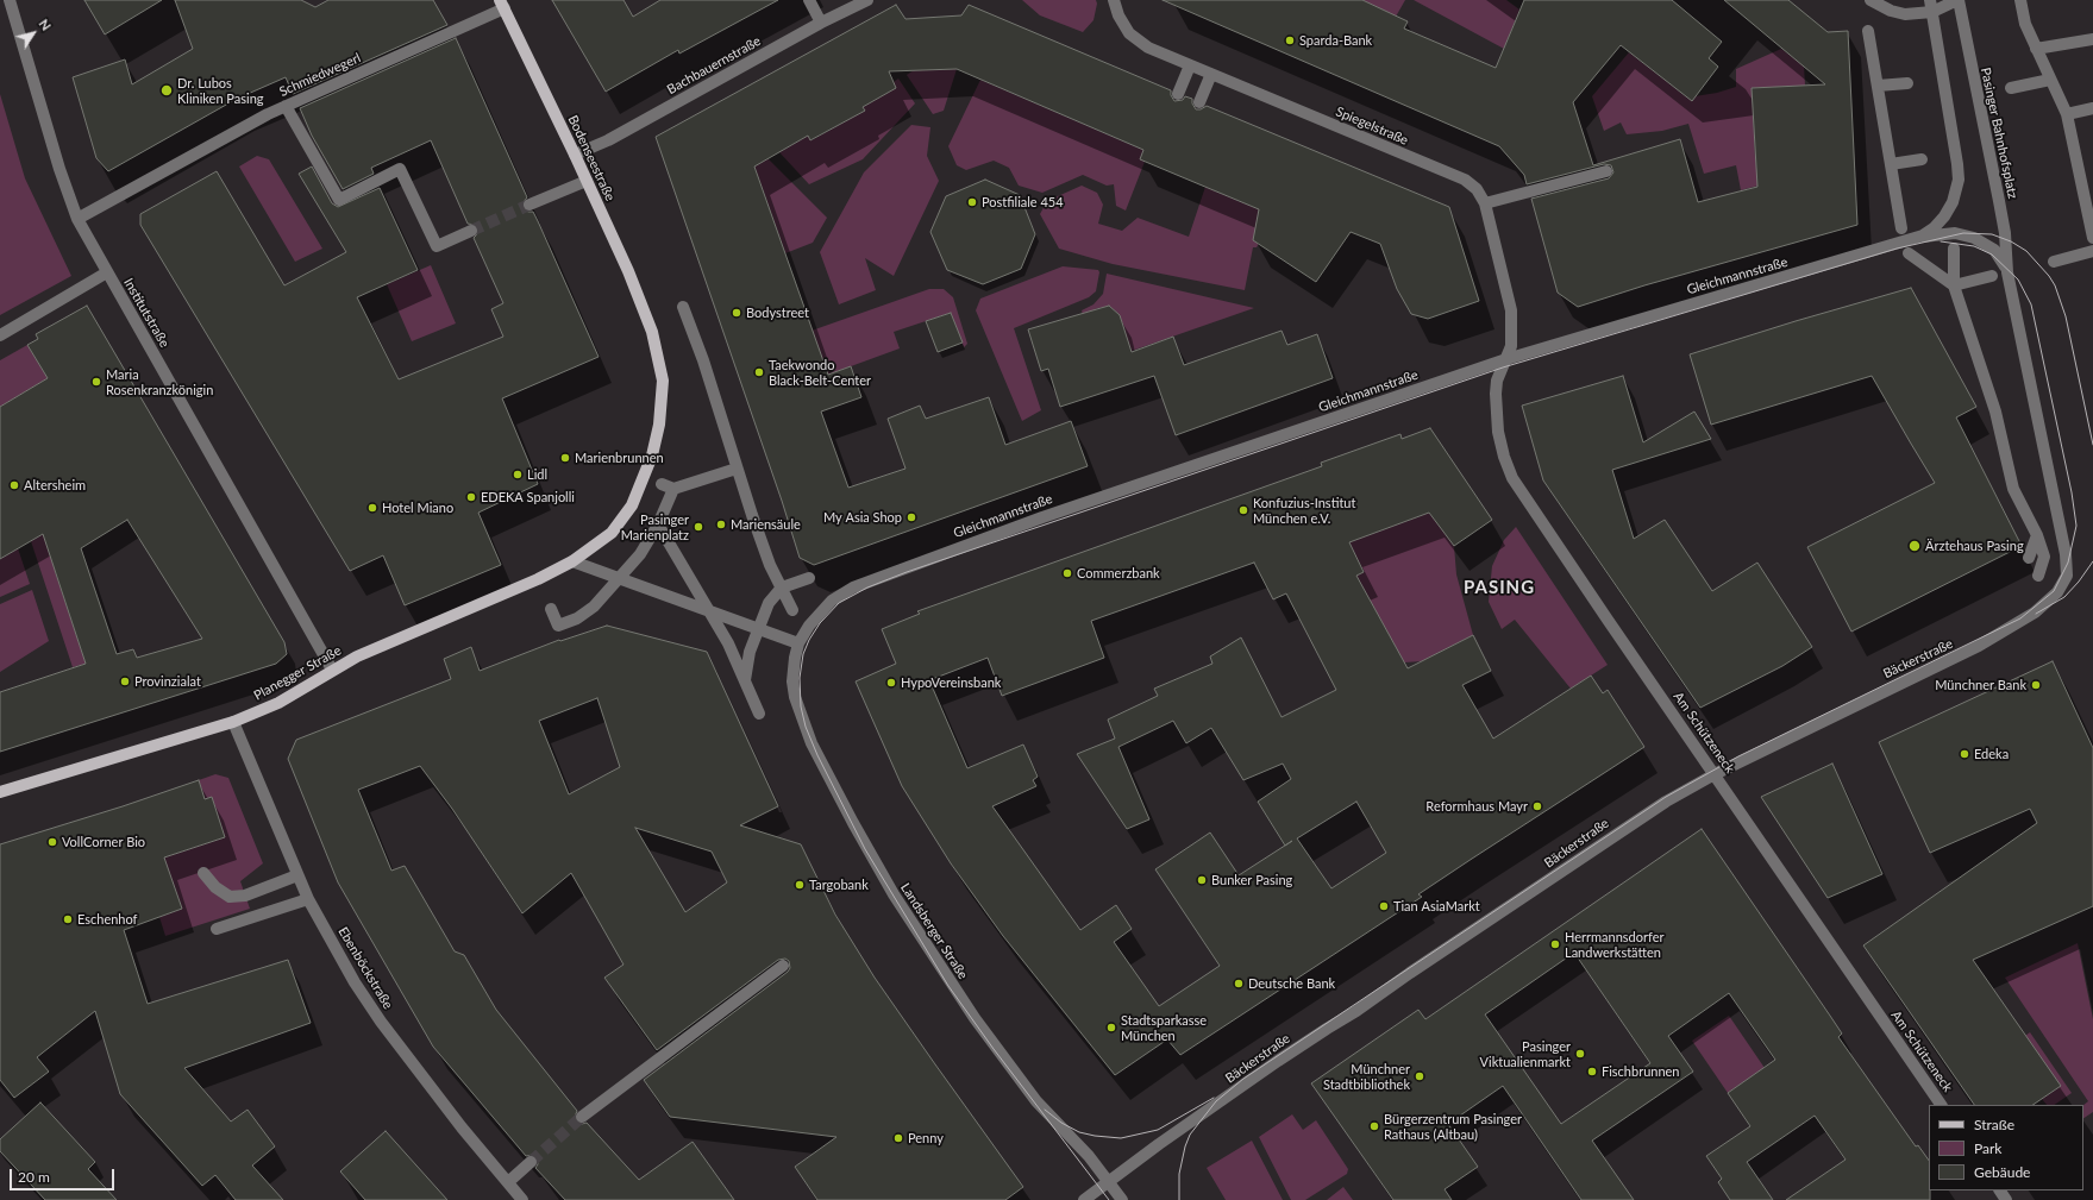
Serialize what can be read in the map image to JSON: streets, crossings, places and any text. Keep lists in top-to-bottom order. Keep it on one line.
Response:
{"streets":{"main road":["Bodenseestraße","Planegger Straße"],"street":["Bachbauernstraße","Schmiedwegerl","Spiegelstraße","Pasinger Bahnhofsplatz","Gleichmannstraße","Institutstraße","Bäckerstraße","Am Schützeneck","Landsberger Straße","Ebenböckstraße"]},"crossings":[["Bachbauernstraße","Bodenseestraße"],["Schmiedwegerl","Bodenseestraße"],["Schmiedwegerl","Institutstraße"],["Spiegelstraße","Gleichmannstraße"],["Spiegelstraße","Am Schützeneck"],["Pasinger Bahnhofsplatz","Gleichmannstraße"],["Pasinger Bahnhofsplatz","Bäckerstraße"],["Bodenseestraße","Planegger Straße"],["Gleichmannstraße","Am Schützeneck"],["Gleichmannstraße","Landsberger Straße"],["Institutstraße","Planegger Straße"],["Bäckerstraße","Am Schützeneck"],["Bäckerstraße","Landsberger Straße"],["Planegger Straße","Ebenböckstraße"]],"districts":["PASING"],"places":["Sparda-Bank","Dr. Lubos Kliniken Pasing","Postfiliale 454","Bodystreet","Taekwondo Black-Belt-Center","Maria Rosenkranzkönigin","Marienbrunnen","Lidl","Altersheim","EDEKA Spanjolli","Hotel Miano","Konfuzius-Institut München e.V.","My Asia Shop","Mariensäule","Pasinger Marienplatz","Ärztehaus Pasing","Commerzbank","Provinzialat","HypoVereinsbank","Münchner Bank","Edeka","Reformhaus Mayr","VollCorner Bio","Bunker Pasing","Targobank","Tian AsiaMarkt","Eschenhof","Herrmannsdorfer Landwerkstätten","Deutsche Bank","Stadtsparkasse München","Pasinger Viktualienmarkt","Fischbrunnen","Münchner Stadtbibliothek","Bürgerzentrum Pasinger Rathaus (Altbau)","Penny"],"legend":["Straße","Park","Gebäude"],"scale_bar":"20 m","north":"top right"}
